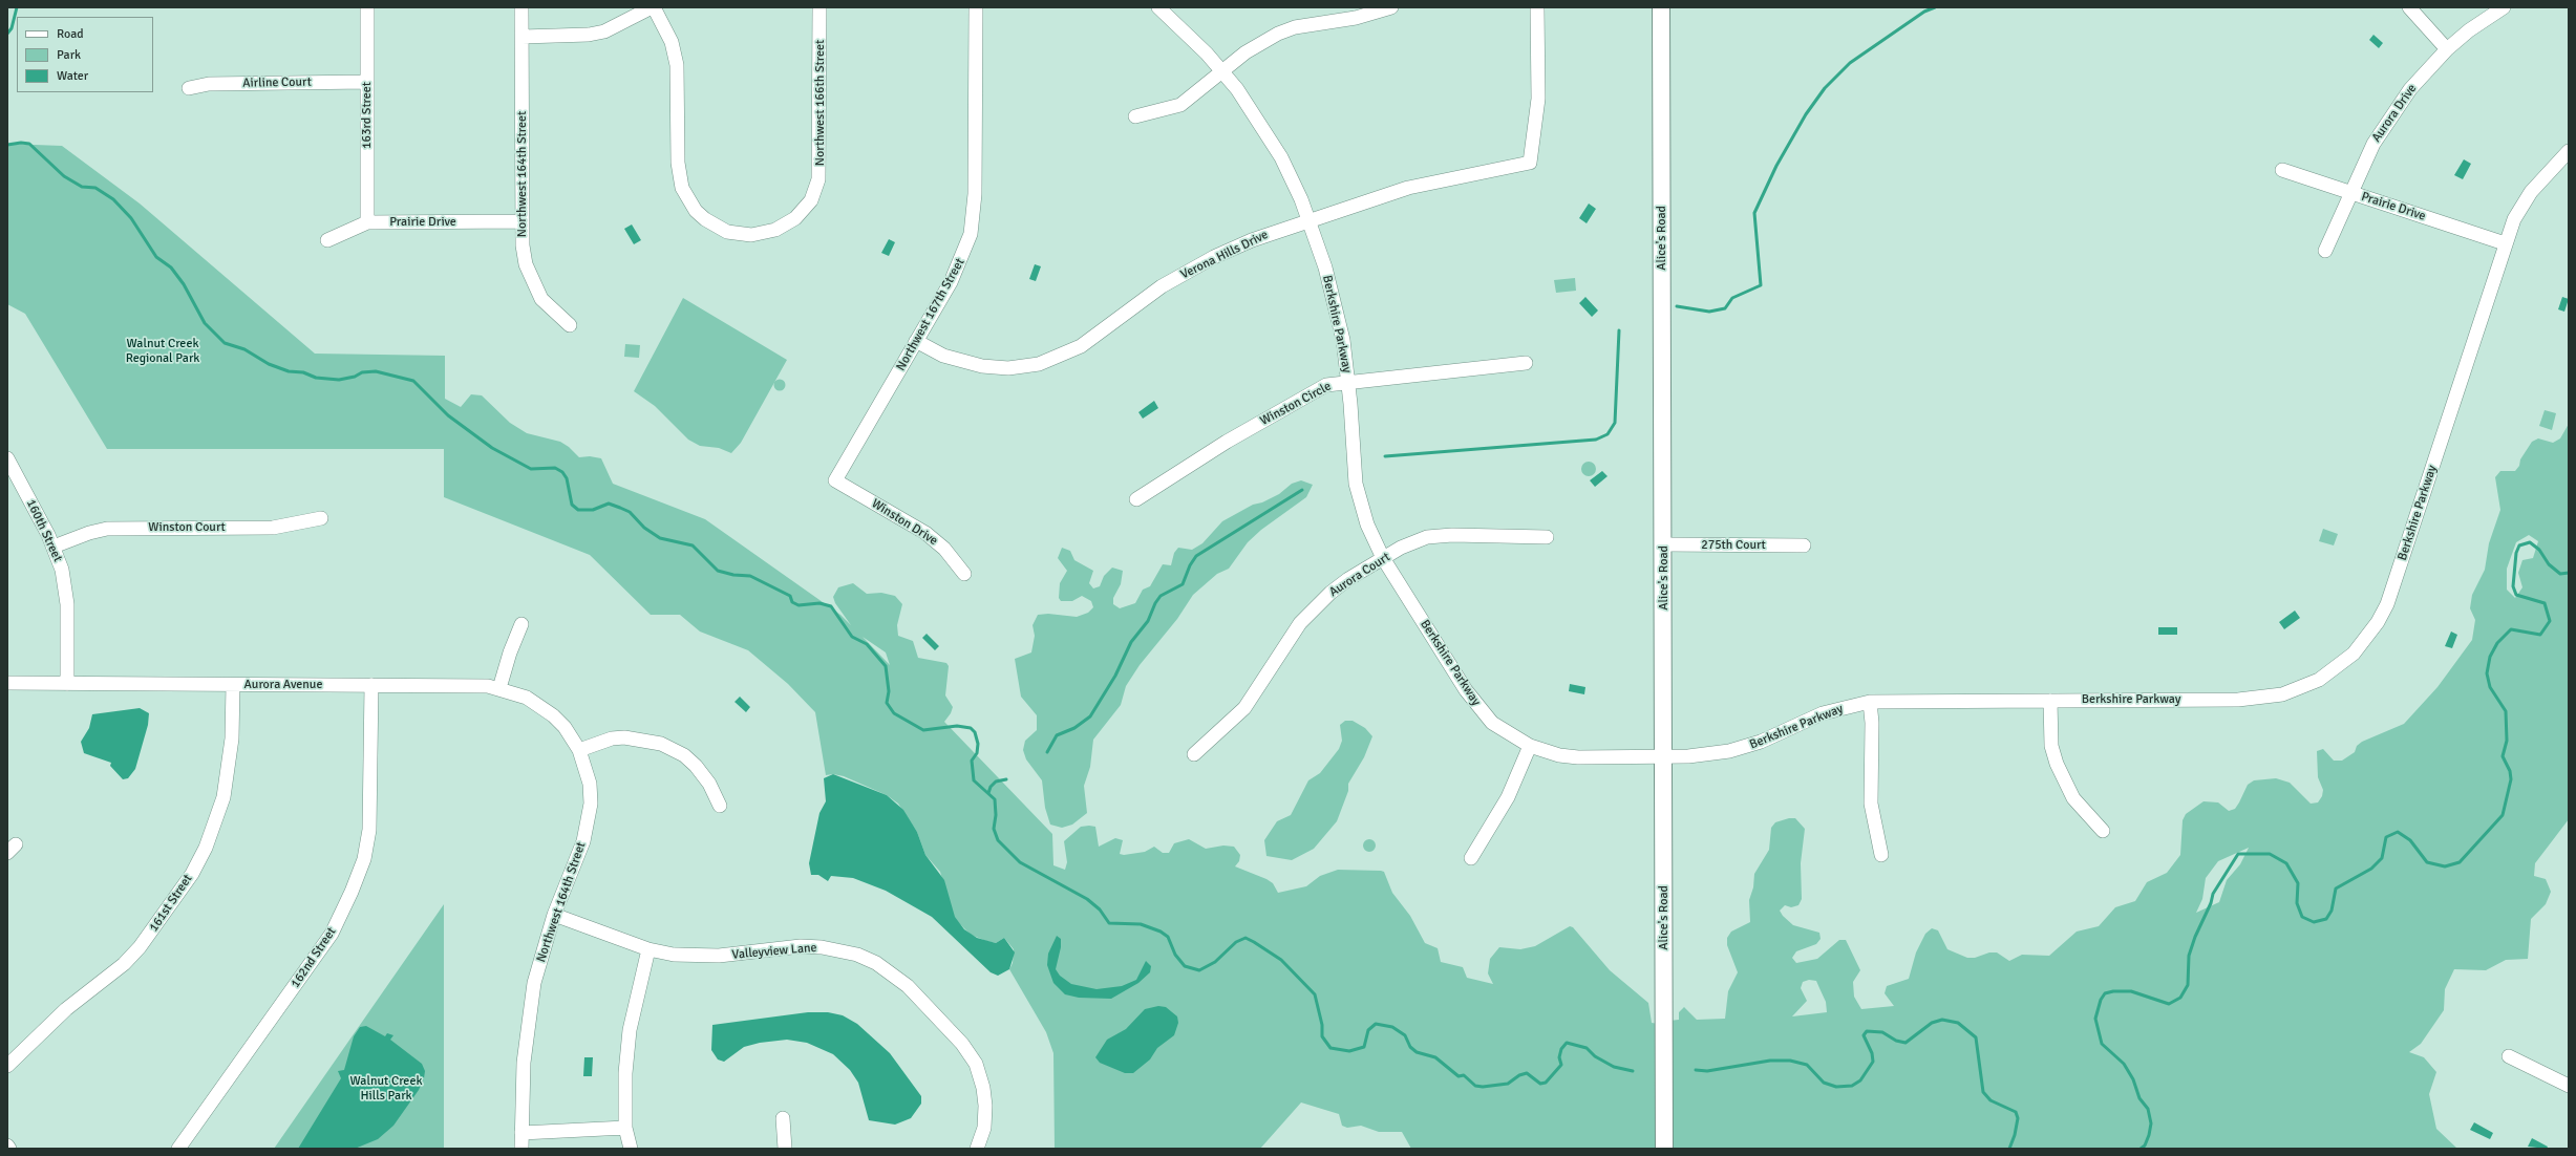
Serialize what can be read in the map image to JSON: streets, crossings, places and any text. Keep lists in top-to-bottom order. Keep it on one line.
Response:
{"streets":{"main road":["Alice's Road"],"street":["Airline Court","Northwest 166th Street","Aurora Drive","163rd Street","Northwest 164th Street","Prairie Drive","Verona Hills Drive","Northwest 167th Street","Berkshire Parkway","Winston Circle","Winston Drive","Winston Court","160th Street","275th Court","Aurora Court","Aurora Avenue","161st Street","Valleyview Lane","162nd Street"]},"crossings":[["Airline Court","163rd Street"],["Aurora Drive","Prairie Drive"],["163rd Street","Prairie Drive"],["Northwest 164th Street","Prairie Drive"],["Northwest 164th Street","Aurora Avenue"],["Northwest 164th Street","Valleyview Lane"],["Prairie Drive","Berkshire Parkway"],["Alice's Road","Berkshire Parkway"],["Alice's Road","275th Court"],["Verona Hills Drive","Northwest 167th Street"],["Verona Hills Drive","Berkshire Parkway"],["Northwest 167th Street","Winston Drive"],["Berkshire Parkway","Winston Circle"],["Berkshire Parkway","Aurora Court"],["Winston Court","160th Street"],["160th Street","Aurora Avenue"],["Aurora Avenue","161st Street"],["Aurora Avenue","162nd Street"]],"parks":["Walnut Creek Regional Park","Walnut Creek Hills Park"],"legend":["Road","Park","Water"]}
